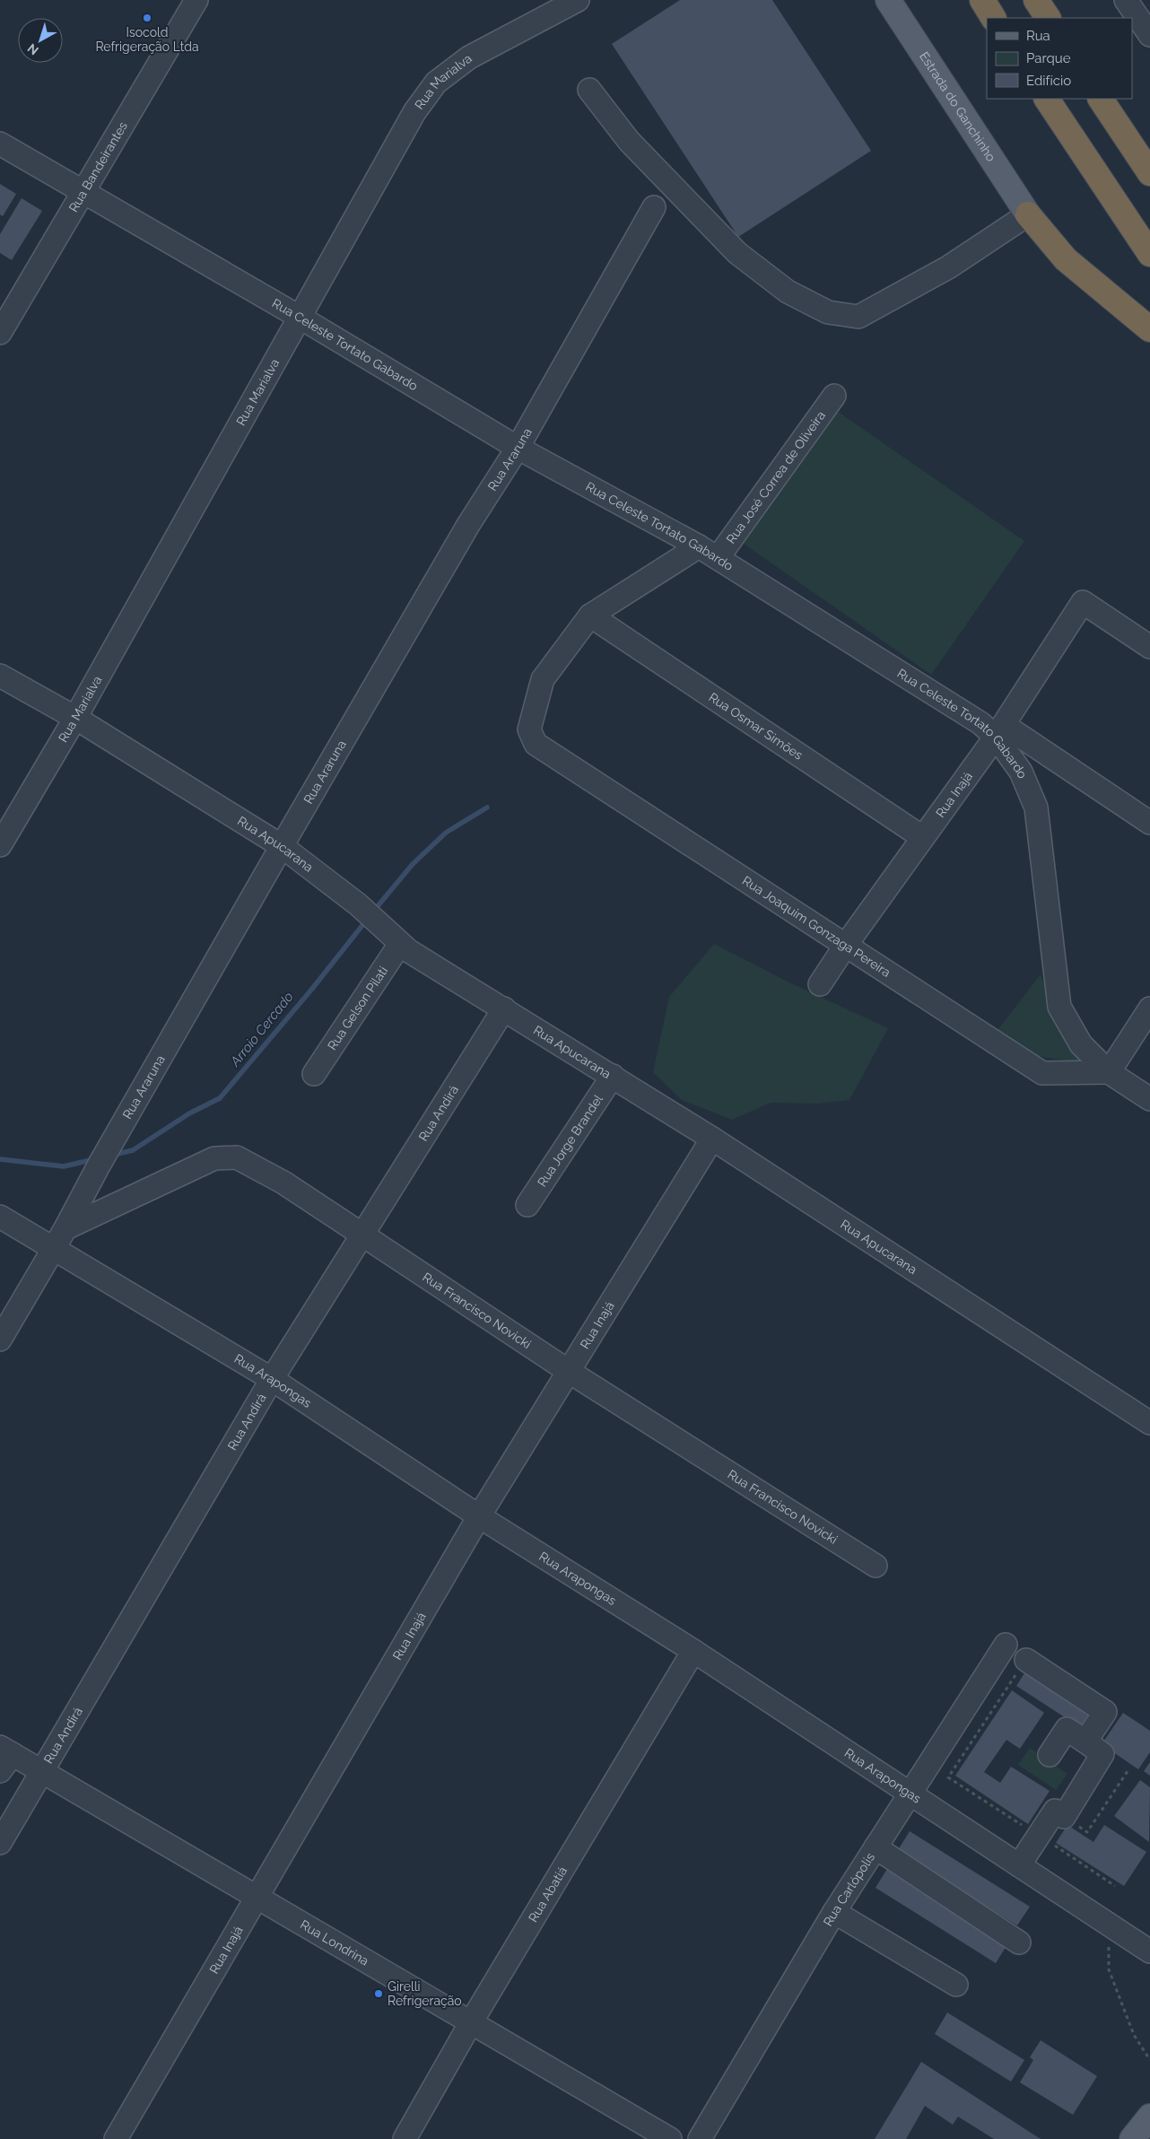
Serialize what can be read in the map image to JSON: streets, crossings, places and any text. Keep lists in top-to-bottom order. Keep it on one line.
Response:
{"streets":{"main road":["Estrada do Ganchinho"],"street":["Rua Marialva","Rua Bandeirantes","Rua Celeste Tortato Gabardo","Rua Araruna","Rua José Correa de Oliveira","Rua Osmar Simões","Rua Inajá","Rua Apucarana","Rua Joaquim Gonzaga Pereira","Rua Gelson Pilati","Rua Andirá","Rua Jorge Brandel","Rua Francisco Novicki","Rua Arapongas","Rua Carlópolis","Rua Abatiá","Rua Londrina"]},"crossings":[["Rua Marialva","Rua Celeste Tortato Gabardo"],["Rua Marialva","Rua Apucarana"],["Rua Bandeirantes","Rua Celeste Tortato Gabardo"],["Rua Celeste Tortato Gabardo","Rua Araruna"],["Rua Celeste Tortato Gabardo","Rua José Correa de Oliveira"],["Rua Celeste Tortato Gabardo","Rua Inajá"],["Rua Celeste Tortato Gabardo","Rua Joaquim Gonzaga Pereira"],["Rua Araruna","Rua Apucarana"],["Rua Araruna","Rua Francisco Novicki"],["Rua Araruna","Rua Arapongas"],["Rua Osmar Simões","Rua Inajá"],["Rua Osmar Simões","Rua Joaquim Gonzaga Pereira"],["Rua Inajá","Rua Apucarana"],["Rua Inajá","Rua Joaquim Gonzaga Pereira"],["Rua Inajá","Rua Francisco Novicki"],["Rua Inajá","Rua Arapongas"],["Rua Inajá","Rua Londrina"],["Rua Apucarana","Rua Gelson Pilati"],["Rua Apucarana","Rua Andirá"],["Rua Apucarana","Rua Jorge Brandel"],["Rua Andirá","Rua Francisco Novicki"],["Rua Andirá","Rua Arapongas"],["Rua Andirá","Rua Londrina"],["Rua Francisco Novicki","Rua Arapongas"],["Rua Arapongas","Rua Carlópolis"],["Rua Arapongas","Rua Abatiá"],["Rua Abatiá","Rua Londrina"]],"water":["Arroio Cercado"],"places":["Isocold Refrigeração Ltda","Girelli Refrigeração"],"legend":["Rua","Parque","Edifício"],"north":"bottom left"}
